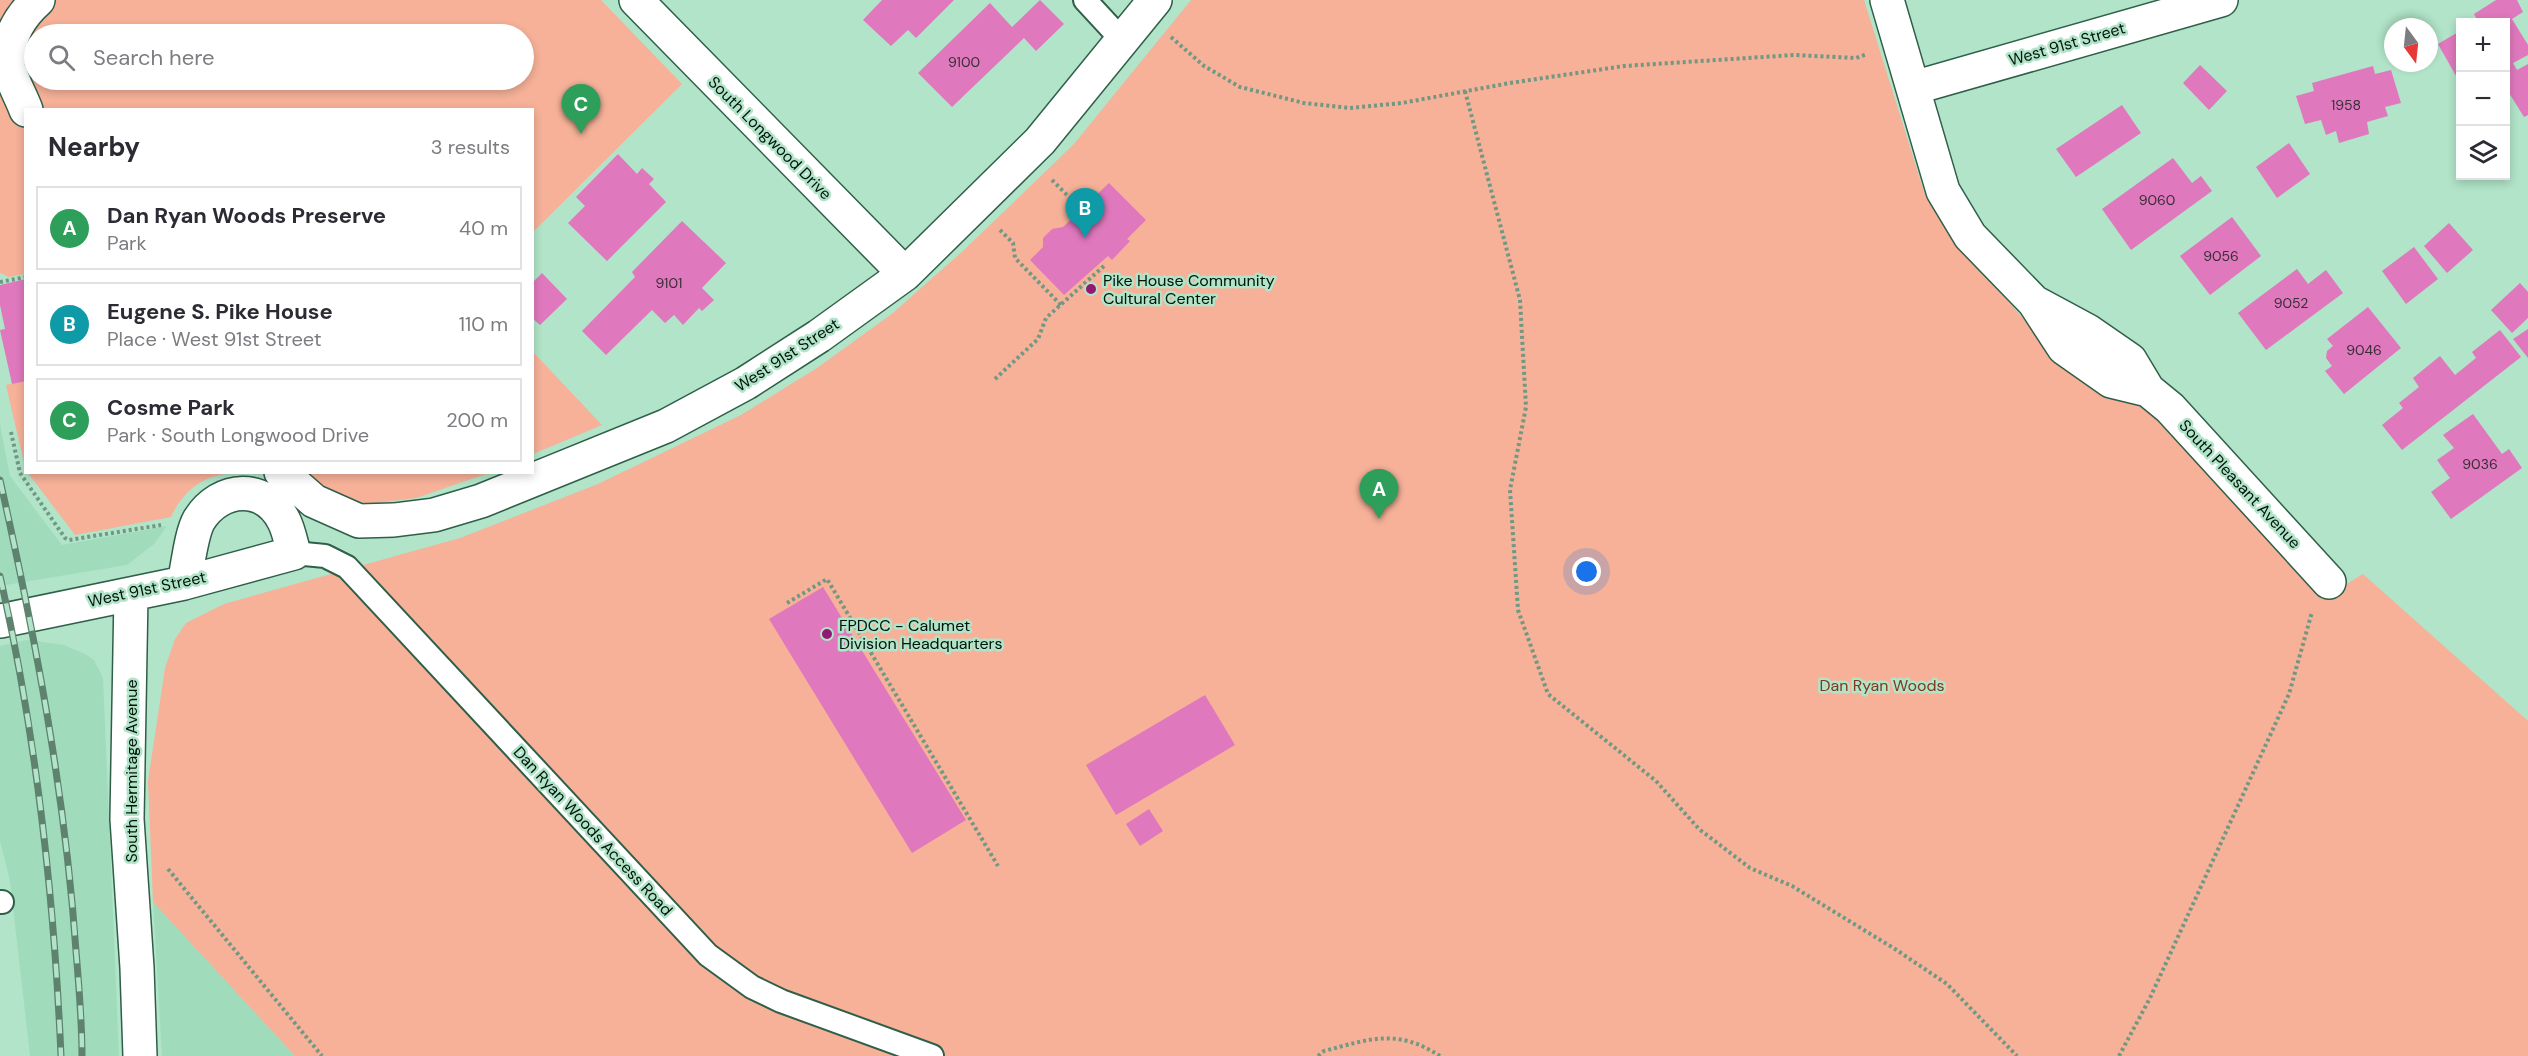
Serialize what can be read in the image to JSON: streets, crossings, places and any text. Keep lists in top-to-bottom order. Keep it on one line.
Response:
{"streets":{"street":["West 91st Street","South Longwood Drive","South Pleasant Avenue","South Hermitage Avenue"],"lane":["Dan Ryan Woods Access Road"]},"crossings":[["West 91st Street","South Longwood Drive"],["West 91st Street","South Pleasant Avenue"],["West 91st Street","South Hermitage Avenue"],["West 91st Street","Dan Ryan Woods Access Road"]],"parks":["Dan Ryan Woods"],"places":["Pike House Community Cultural Center","FPDCC - Calumet Division Headquarters"],"house_numbers":["9100","1958","9060","9056","9101","9052","9046","9036"],"north":"bottom","page":{"map_buttons":["+","−"],"search":"Search here","pins":["C","B","A"],"heading":["Nearby","3 results"],"list":[{"mark":"A","name":"Dan Ryan Woods Preserve","note":"Park","value":"40 m"},{"mark":"B","name":"Eugene S. Pike House","note":"Place · West 91st Street","value":"110 m"},{"mark":"C","name":"Cosme Park","note":"Park · South Longwood Drive","value":"200 m"}]}}
